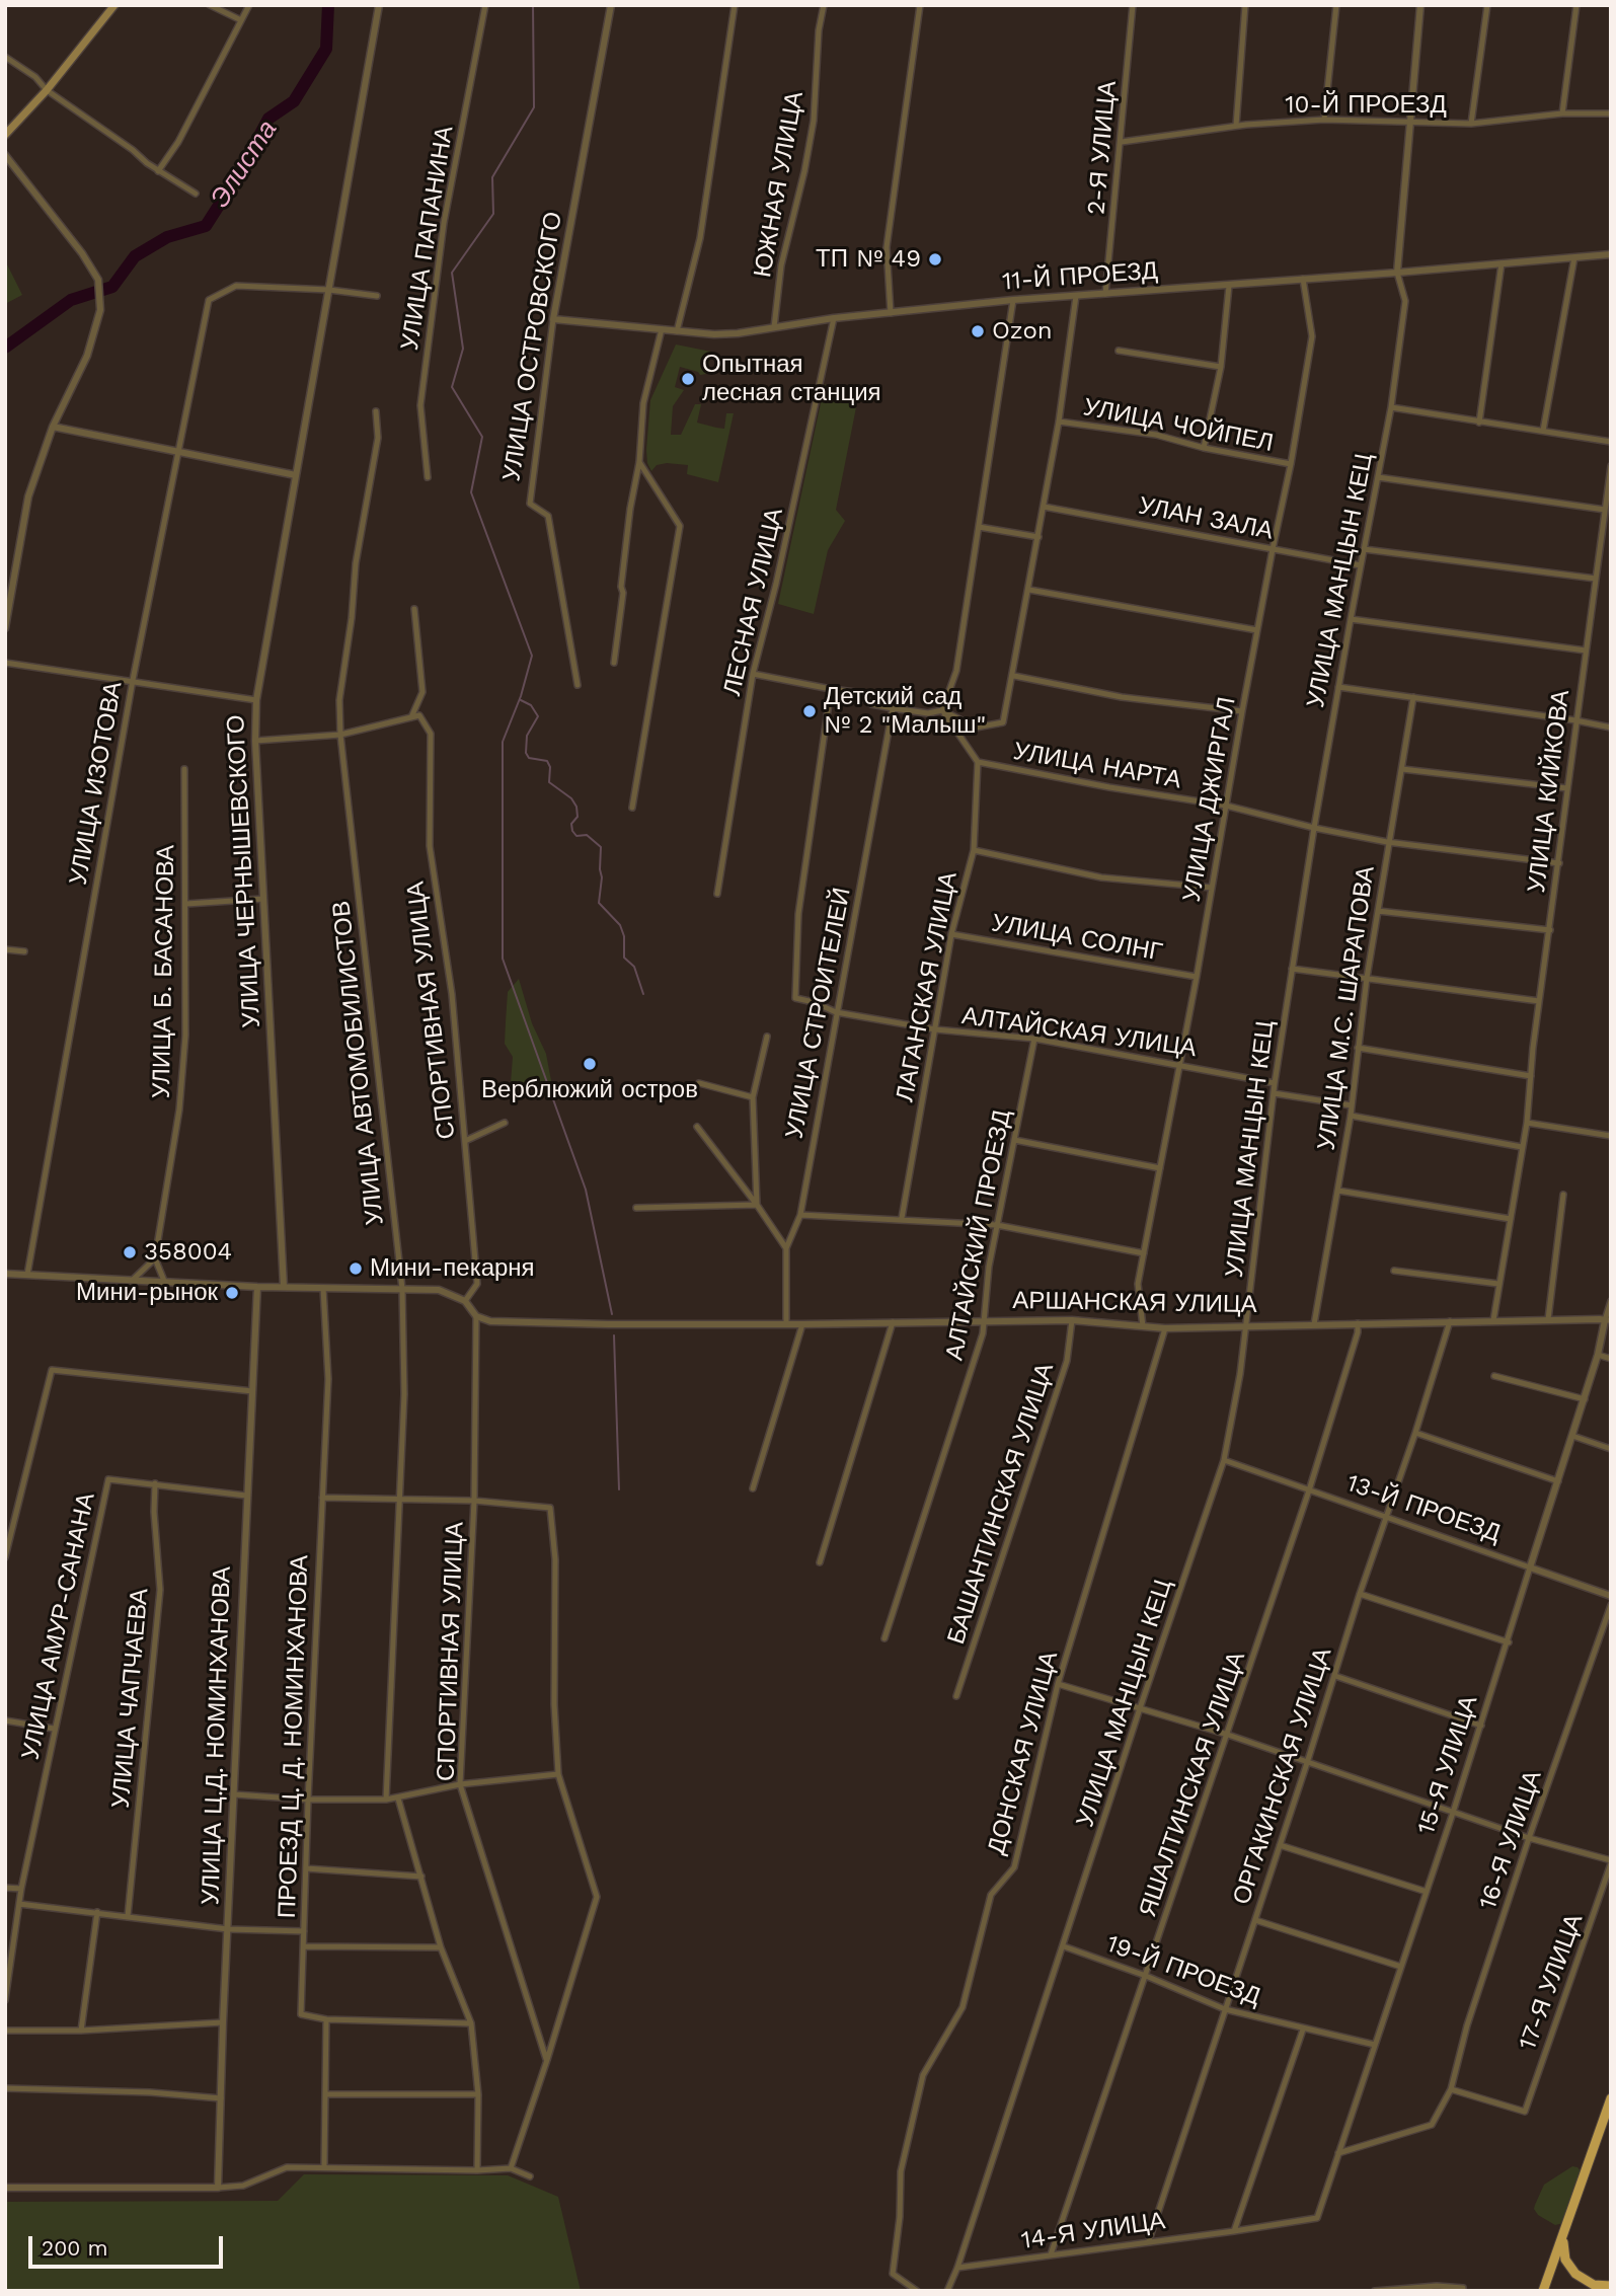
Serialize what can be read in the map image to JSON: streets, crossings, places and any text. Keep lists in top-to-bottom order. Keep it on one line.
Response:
{"streets":{"street":["10-Й ПРОЕЗД","2-Я УЛИЦА","ЮЖНАЯ УЛИЦА","УЛИЦА ПАПАНИНА","11-Й ПРОЕЗД","УЛИЦА ОСТРОВСКОГО","УЛИЦА ЧОЙПЕЛ","УЛАН ЗАЛА","УЛИЦА МАНЦЫН КЕЦ","ЛЕСНАЯ УЛИЦА","УЛИЦА НАРТА","УЛИЦА ИЗОТОВА","УЛИЦА КИЙКОВА","УЛИЦА ДЖИРГАЛ","УЛИЦА ЧЕРНЫШЕВСКОГО","УЛИЦА СОЛНГ","УЛИЦА Б. БАСАНОВА","ЛАГАНСКАЯ УЛИЦА","УЛИЦА М.С. ШАРАПОВА","СПОРТИВНАЯ УЛИЦА","УЛИЦА СТРОИТЕЛЕЙ","АЛТАЙСКАЯ УЛИЦА","УЛИЦА АВТОМОБИЛИСТОВ","АЛТАЙСКИЙ ПРОЕЗД","АРШАНСКАЯ УЛИЦА","БАШАНТИНСКАЯ УЛИЦА","13-Й ПРОЕЗД","УЛИЦА АМУР-САНАНА","УЛИЦА ЧАПЧАЕВА","УЛИЦА Ц.Д. НОМИНХАНОВА","ПРОЕЗД Ц. Д. НОМИНХАНОВА","ДОНСКАЯ УЛИЦА","15-Я УЛИЦА","ОРГАКИНСКАЯ УЛИЦА","ЯШАЛТИНСКАЯ УЛИЦА","16-Я УЛИЦА","19-Й ПРОЕЗД","17-Я УЛИЦА","14-Я УЛИЦА"]},"crossings":[["10-Й ПРОЕЗД","2-Я УЛИЦА"],["2-Я УЛИЦА","11-Й ПРОЕЗД"],["ЮЖНАЯ УЛИЦА","11-Й ПРОЕЗД"],["11-Й ПРОЕЗД","УЛИЦА ОСТРОВСКОГО"],["11-Й ПРОЕЗД","УЛИЦА МАНЦЫН КЕЦ"],["11-Й ПРОЕЗД","ЛЕСНАЯ УЛИЦА"],["11-Й ПРОЕЗД","УЛИЦА ДЖИРГАЛ"],["УЛИЦА ЧОЙПЕЛ","УЛИЦА ДЖИРГАЛ"],["УЛАН ЗАЛА","УЛИЦА МАНЦЫН КЕЦ"],["УЛАН ЗАЛА","УЛИЦА ДЖИРГАЛ"],["УЛИЦА МАНЦЫН КЕЦ","УЛИЦА НАРТА"],["УЛИЦА МАНЦЫН КЕЦ","АЛТАЙСКАЯ УЛИЦА"],["УЛИЦА МАНЦЫН КЕЦ","АРШАНСКАЯ УЛИЦА"],["УЛИЦА МАНЦЫН КЕЦ","13-Й ПРОЕЗД"],["УЛИЦА МАНЦЫН КЕЦ","19-Й ПРОЕЗД"],["УЛИЦА МАНЦЫН КЕЦ","14-Я УЛИЦА"],["УЛИЦА НАРТА","УЛИЦА КИЙКОВА"],["УЛИЦА НАРТА","УЛИЦА ДЖИРГАЛ"],["УЛИЦА НАРТА","ЛАГАНСКАЯ УЛИЦА"],["УЛИЦА НАРТА","УЛИЦА М.С. ШАРАПОВА"],["УЛИЦА ИЗОТОВА","УЛИЦА ЧЕРНЫШЕВСКОГО"],["УЛИЦА КИЙКОВА","АРШАНСКАЯ УЛИЦА"],["УЛИЦА ДЖИРГАЛ","УЛИЦА СОЛНГ"],["УЛИЦА ДЖИРГАЛ","АЛТАЙСКАЯ УЛИЦА"],["УЛИЦА ДЖИРГАЛ","АРШАНСКАЯ УЛИЦА"],["УЛИЦА СОЛНГ","ЛАГАНСКАЯ УЛИЦА"],["ЛАГАНСКАЯ УЛИЦА","АЛТАЙСКАЯ УЛИЦА"],["УЛИЦА М.С. ШАРАПОВА","АРШАНСКАЯ УЛИЦА"],["СПОРТИВНАЯ УЛИЦА","АРШАНСКАЯ УЛИЦА"],["УЛИЦА СТРОИТЕЛЕЙ","АЛТАЙСКАЯ УЛИЦА"],["УЛИЦА СТРОИТЕЛЕЙ","АРШАНСКАЯ УЛИЦА"],["АЛТАЙСКАЯ УЛИЦА","АЛТАЙСКИЙ ПРОЕЗД"],["АЛТАЙСКИЙ ПРОЕЗД","АРШАНСКАЯ УЛИЦА"],["АРШАНСКАЯ УЛИЦА","БАШАНТИНСКАЯ УЛИЦА"],["АРШАНСКАЯ УЛИЦА","ДОНСКАЯ УЛИЦА"],["АРШАНСКАЯ УЛИЦА","15-Я УЛИЦА"],["АРШАНСКАЯ УЛИЦА","ОРГАКИНСКАЯ УЛИЦА"],["АРШАНСКАЯ УЛИЦА","ЯШАЛТИНСКАЯ УЛИЦА"],["13-Й ПРОЕЗД","15-Я УЛИЦА"],["13-Й ПРОЕЗД","ОРГАКИНСКАЯ УЛИЦА"],["13-Й ПРОЕЗД","ЯШАЛТИНСКАЯ УЛИЦА"],["УЛИЦА АМУР-САНАНА","УЛИЦА ЧАПЧАЕВА"],["УЛИЦА АМУР-САНАНА","УЛИЦА Ц.Д. НОМИНХАНОВА"],["15-Я УЛИЦА","16-Я УЛИЦА"],["15-Я УЛИЦА","19-Й ПРОЕЗД"],["15-Я УЛИЦА","14-Я УЛИЦА"],["ОРГАКИНСКАЯ УЛИЦА","19-Й ПРОЕЗД"],["ОРГАКИНСКАЯ УЛИЦА","14-Я УЛИЦА"],["ЯШАЛТИНСКАЯ УЛИЦА","19-Й ПРОЕЗД"],["ЯШАЛТИНСКАЯ УЛИЦА","14-Я УЛИЦА"],["16-Я УЛИЦА","17-Я УЛИЦА"]],"water":["Элиста"],"places":["ТП № 49","Ozon","Опытная лесная станция","Детский сад № 2 \"Малыш\"","Верблюжий остров","358004","Мини-пекарня","Мини-рынок"],"scale_bar":"200 m"}
